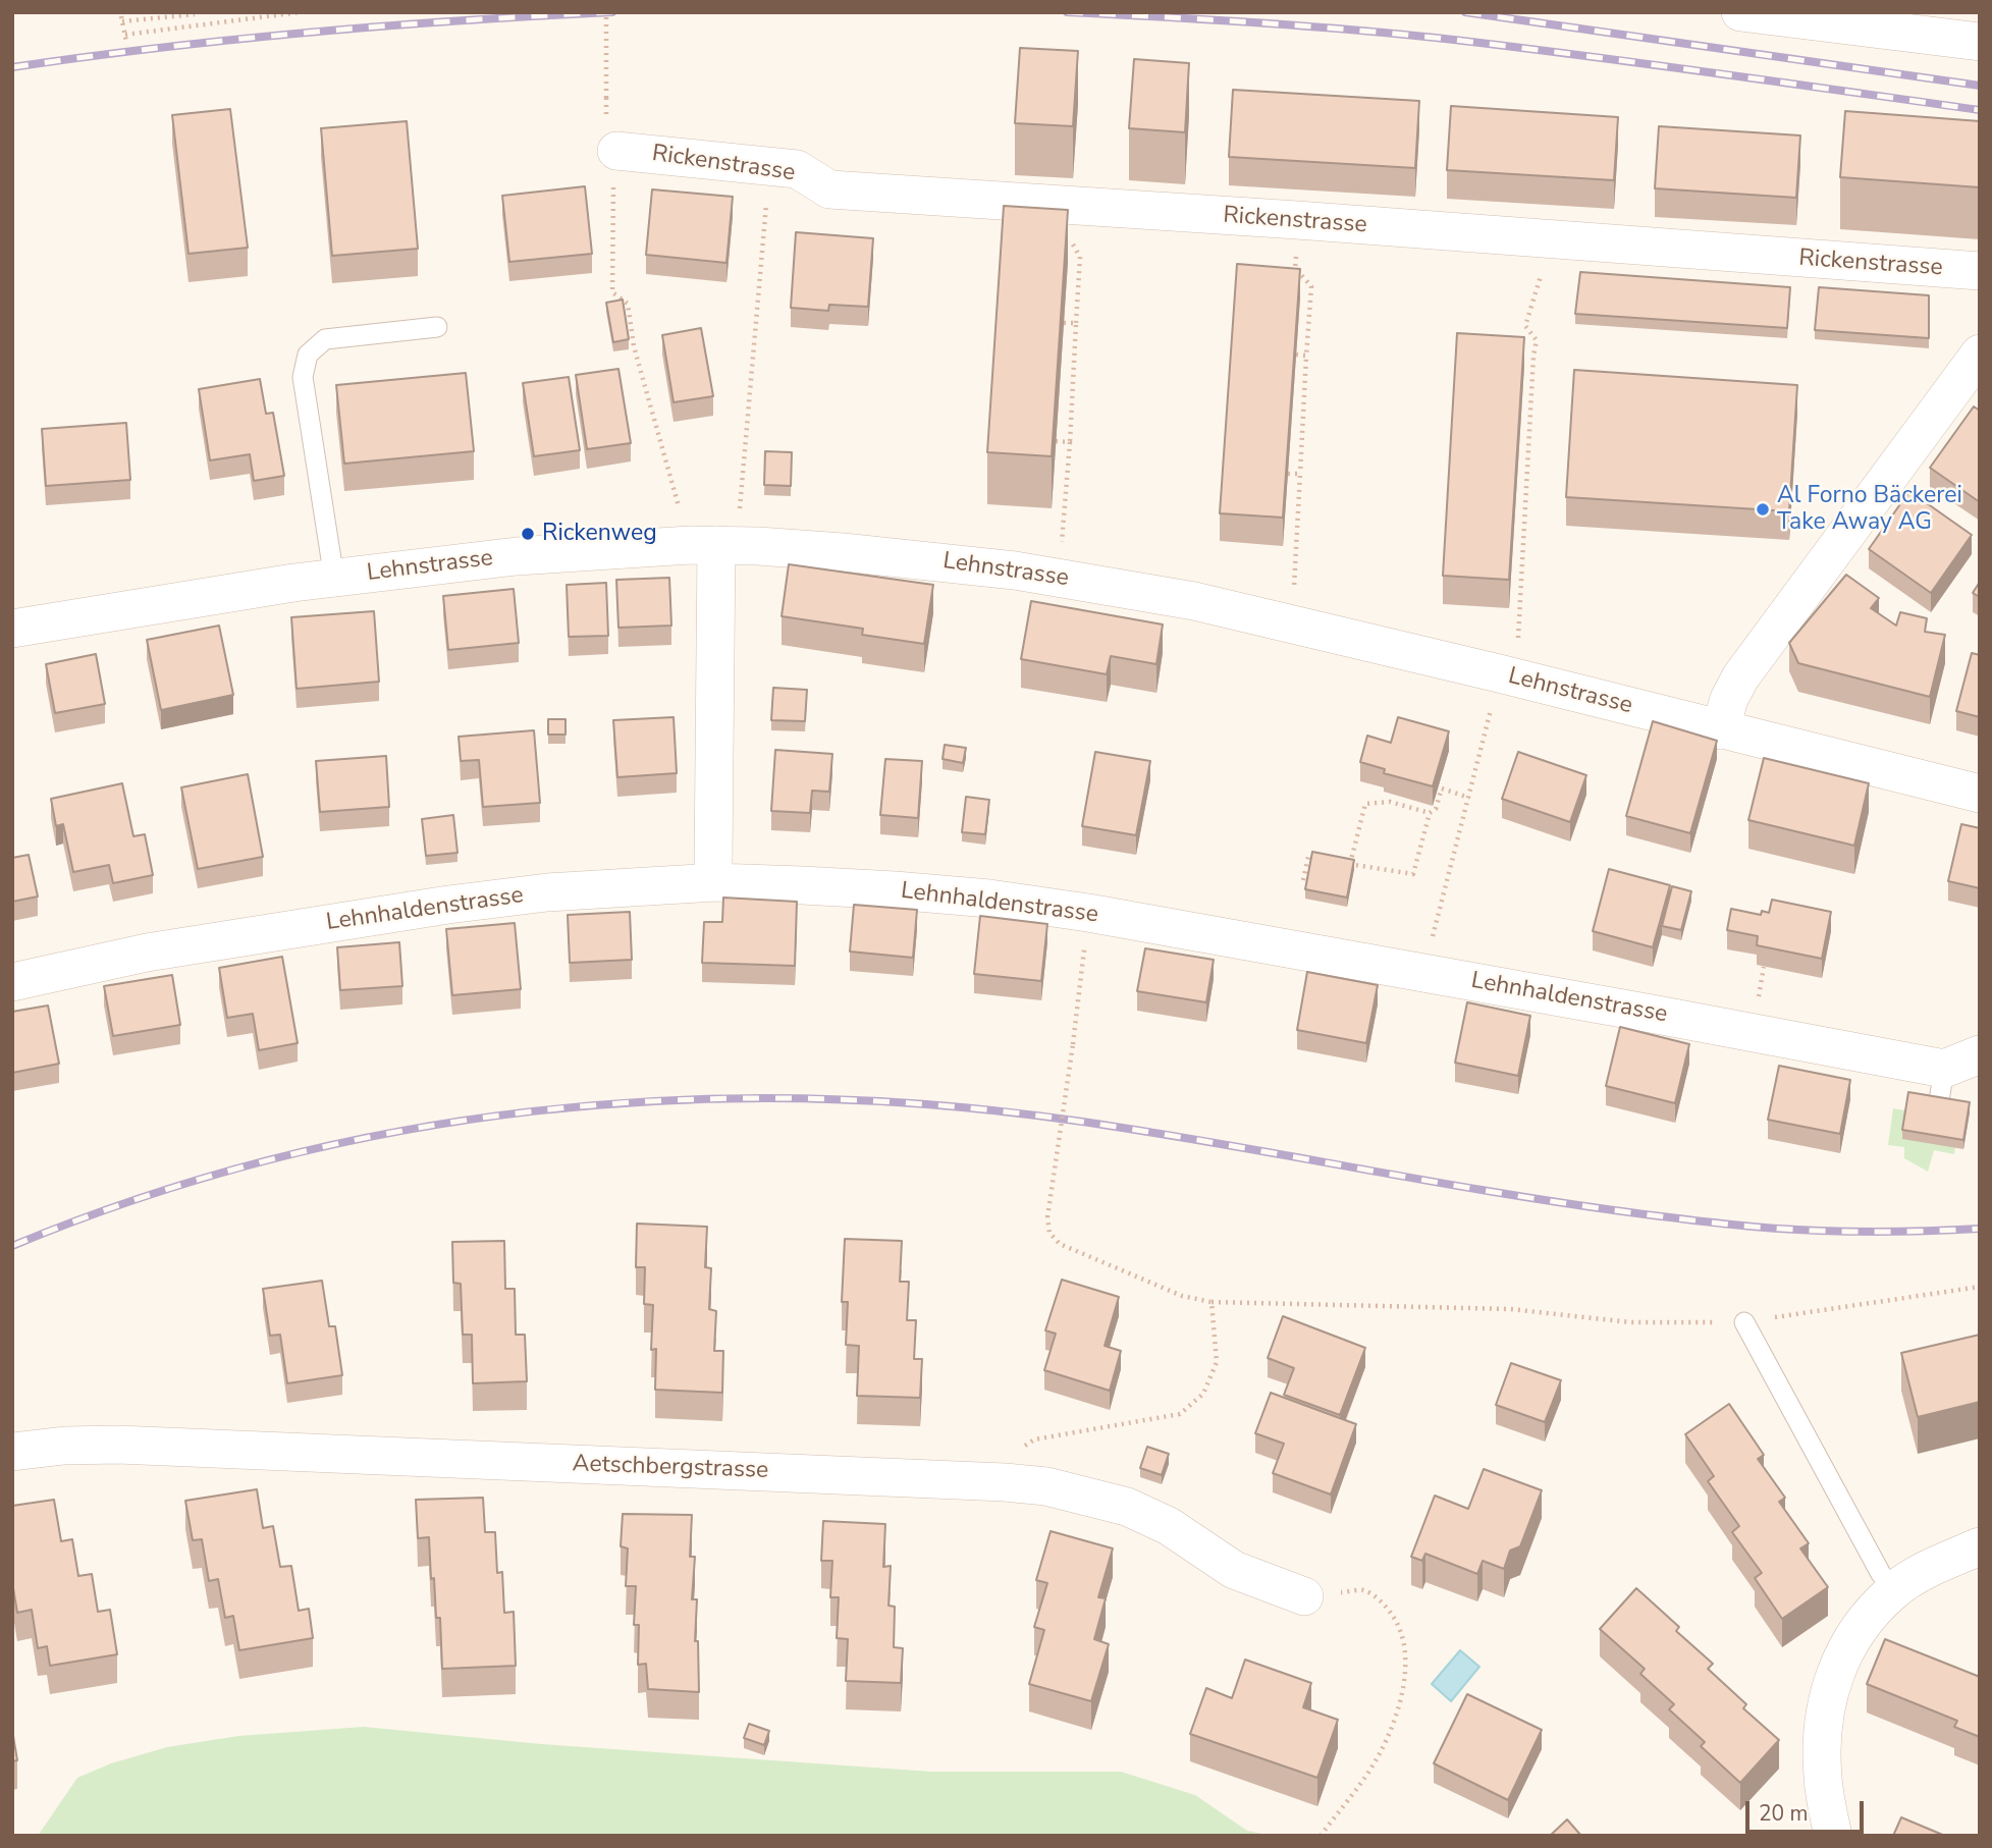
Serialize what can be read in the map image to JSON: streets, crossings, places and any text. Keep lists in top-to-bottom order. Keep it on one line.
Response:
{"streets":{"street":["Rickenstrasse","Lehnstrasse","Lehnhaldenstrasse","Aetschbergstrasse"]},"places":["Al Forno Bäckerei Take Away AG","Rickenweg"],"scale_bar":"20 m"}
